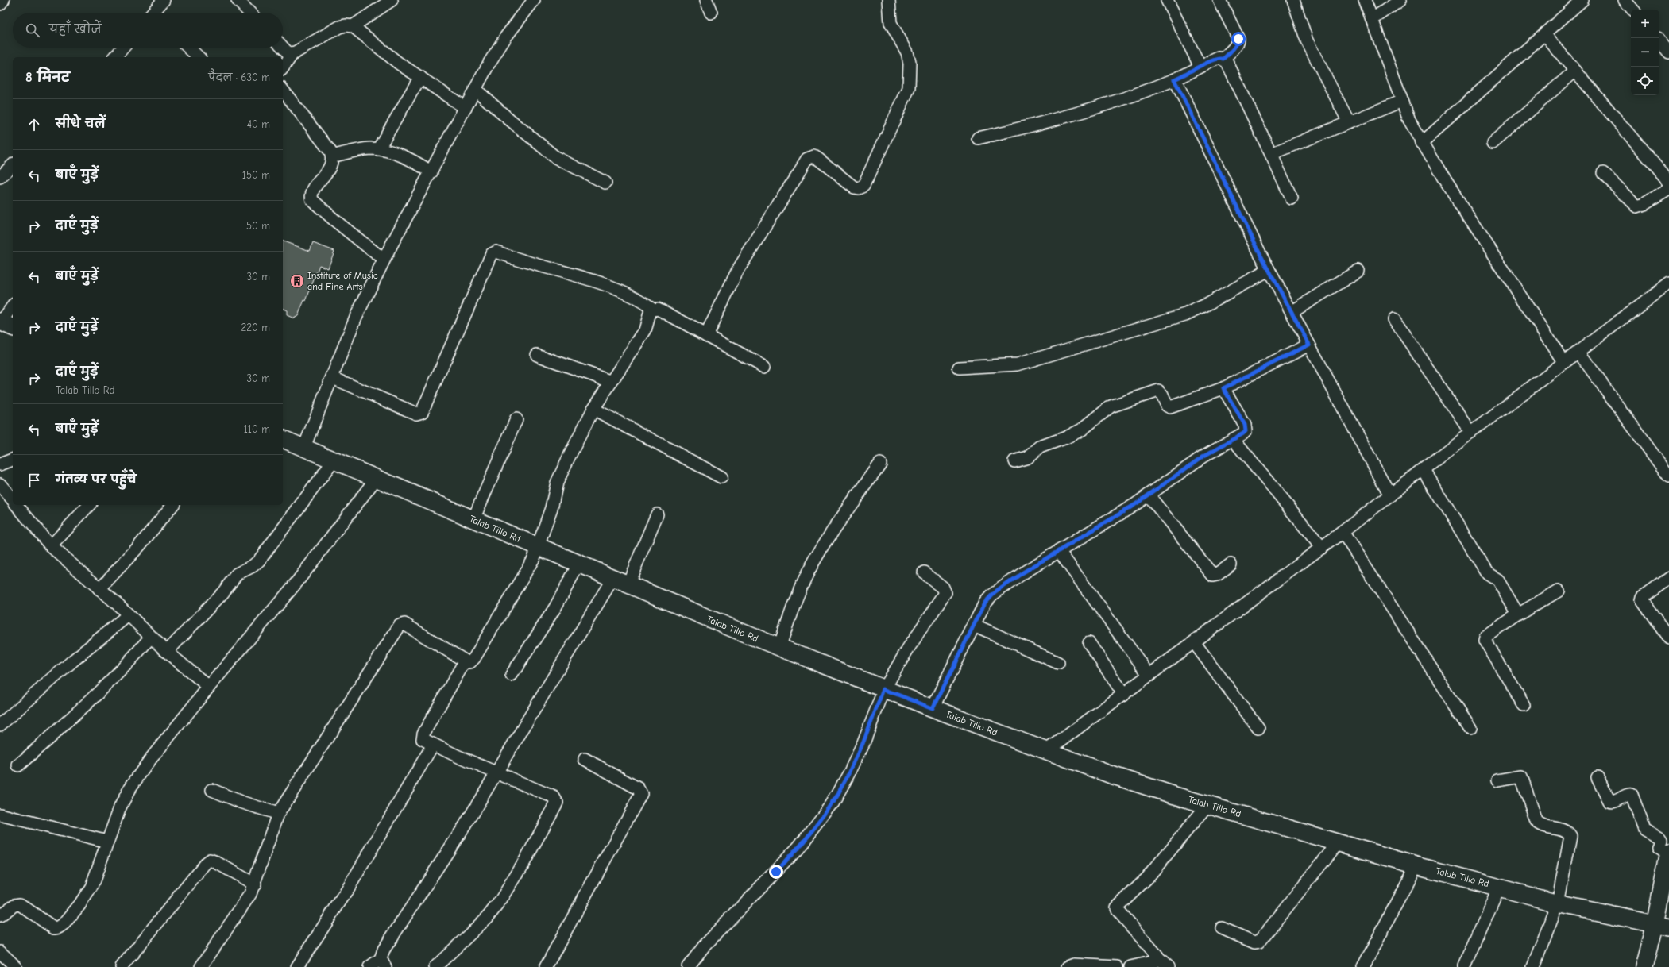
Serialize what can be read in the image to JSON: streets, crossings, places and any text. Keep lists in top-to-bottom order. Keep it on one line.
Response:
{"streets":{"main road":["Talab Tillo Rd"]},"places":{"building":["Institute of Music and Fine Arts"]},"page":{"map_buttons":["+","−"],"search":"यहाँ खोजें","heading":["8 मिनट","पैदल · 630 m"],"list":[["सीधे चलें","40 m"],["बाएँ मुड़ें","150 m"],["दाएँ मुड़ें","50 m"],["बाएँ मुड़ें","30 m"],["दाएँ मुड़ें","220 m"],["दाएँ मुड़ें","Talab Tillo Rd","30 m"],["बाएँ मुड़ें","110 m"],"गंतव्य पर पहुँचे"]}}
